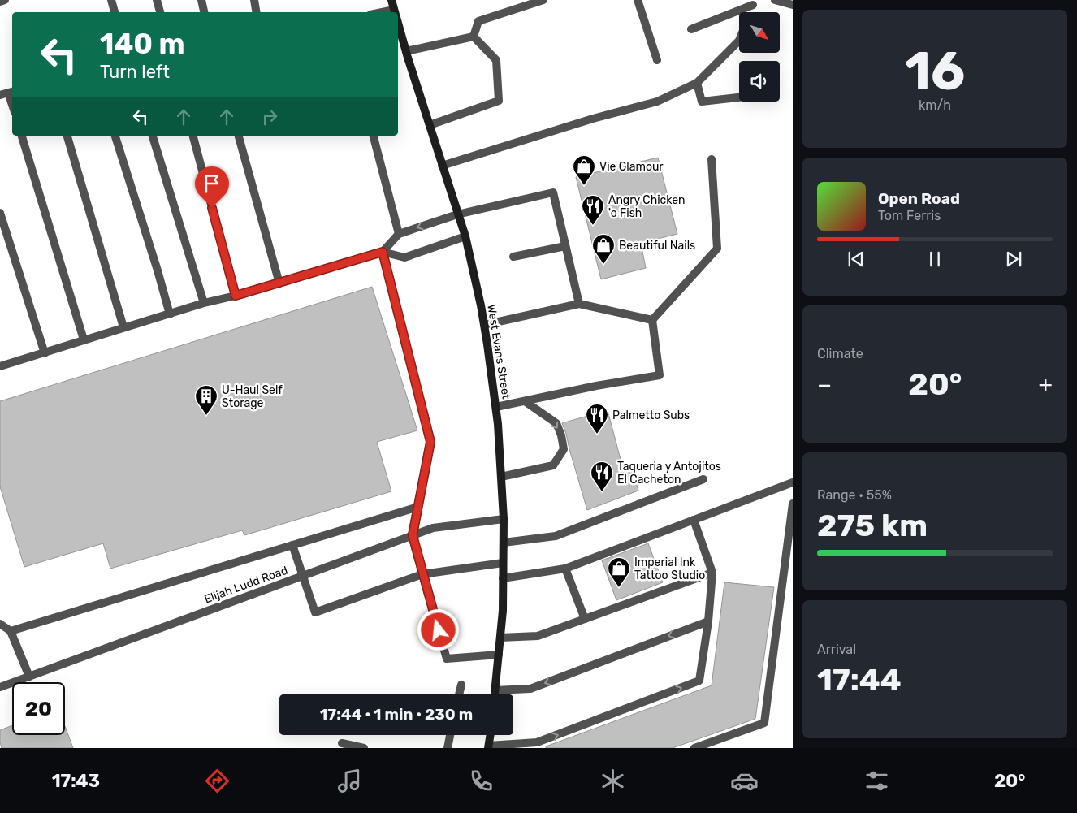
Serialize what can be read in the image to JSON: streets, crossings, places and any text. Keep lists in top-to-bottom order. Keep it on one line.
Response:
{"streets":{"main road":["West Evans Street"],"street":["Elijah Ludd Road"]},"crossings":[["West Evans Street","Elijah Ludd Road"]],"places":{"shop":["Vie Glamour","Beautiful Nails","Imperial Ink Tattoo Studio"],"restaurant":["Angry Chicken 'o Fish","Palmetto Subs","Taqueria y Antojitos El Cacheton"],"building":["U-Haul Self Storage"]},"north":"bottom right","page":{"tile":[["16","km/h"],"Climate",["Range · 55%","275 km"],["Arrival","17:44"]],"turn":["140 m","Turn left"],"song":["Open Road","Tom Ferris"],"heat":["−","20°","+"],"limit":"20","trip":"17:44 · 1 min · 230 m","tabs":["17:43","20°"]}}
